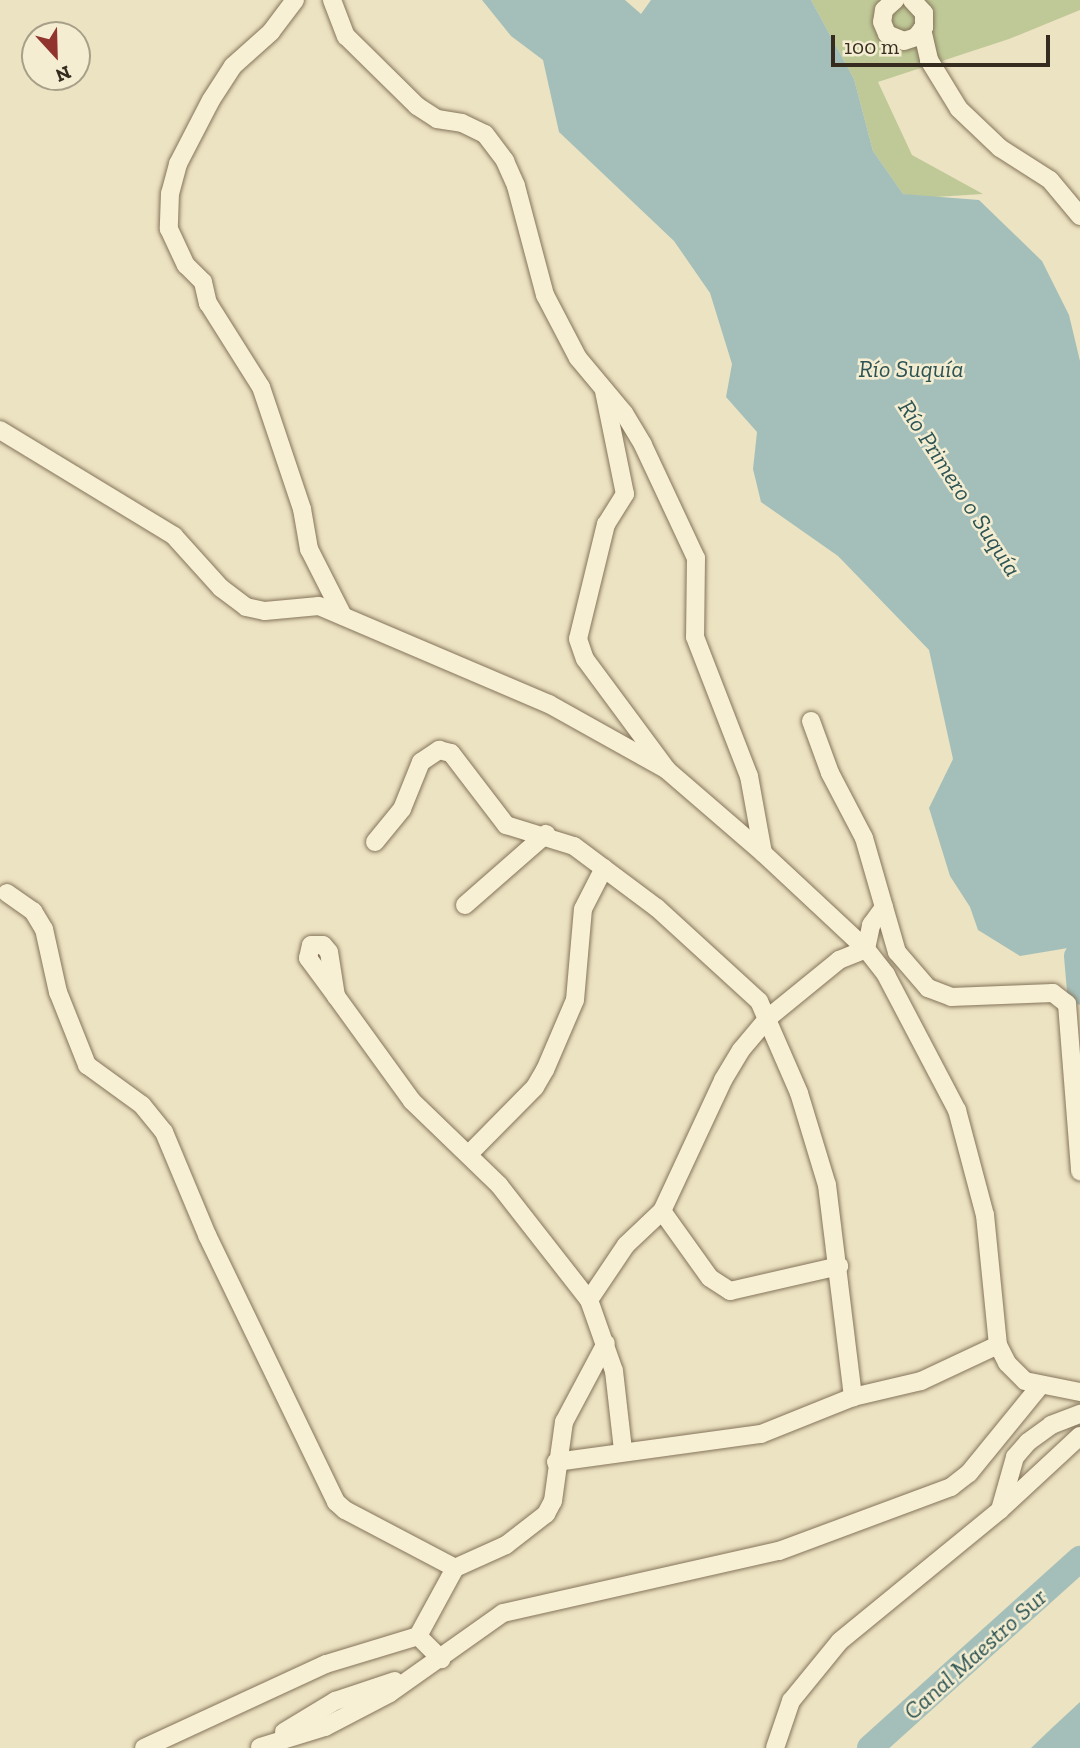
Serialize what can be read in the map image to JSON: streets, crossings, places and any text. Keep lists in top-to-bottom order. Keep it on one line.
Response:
{"water":["Río Suquía","Río Primero o Suquía","Canal Maestro Sur"],"scale_bar":"100 m","north":"bottom"}
